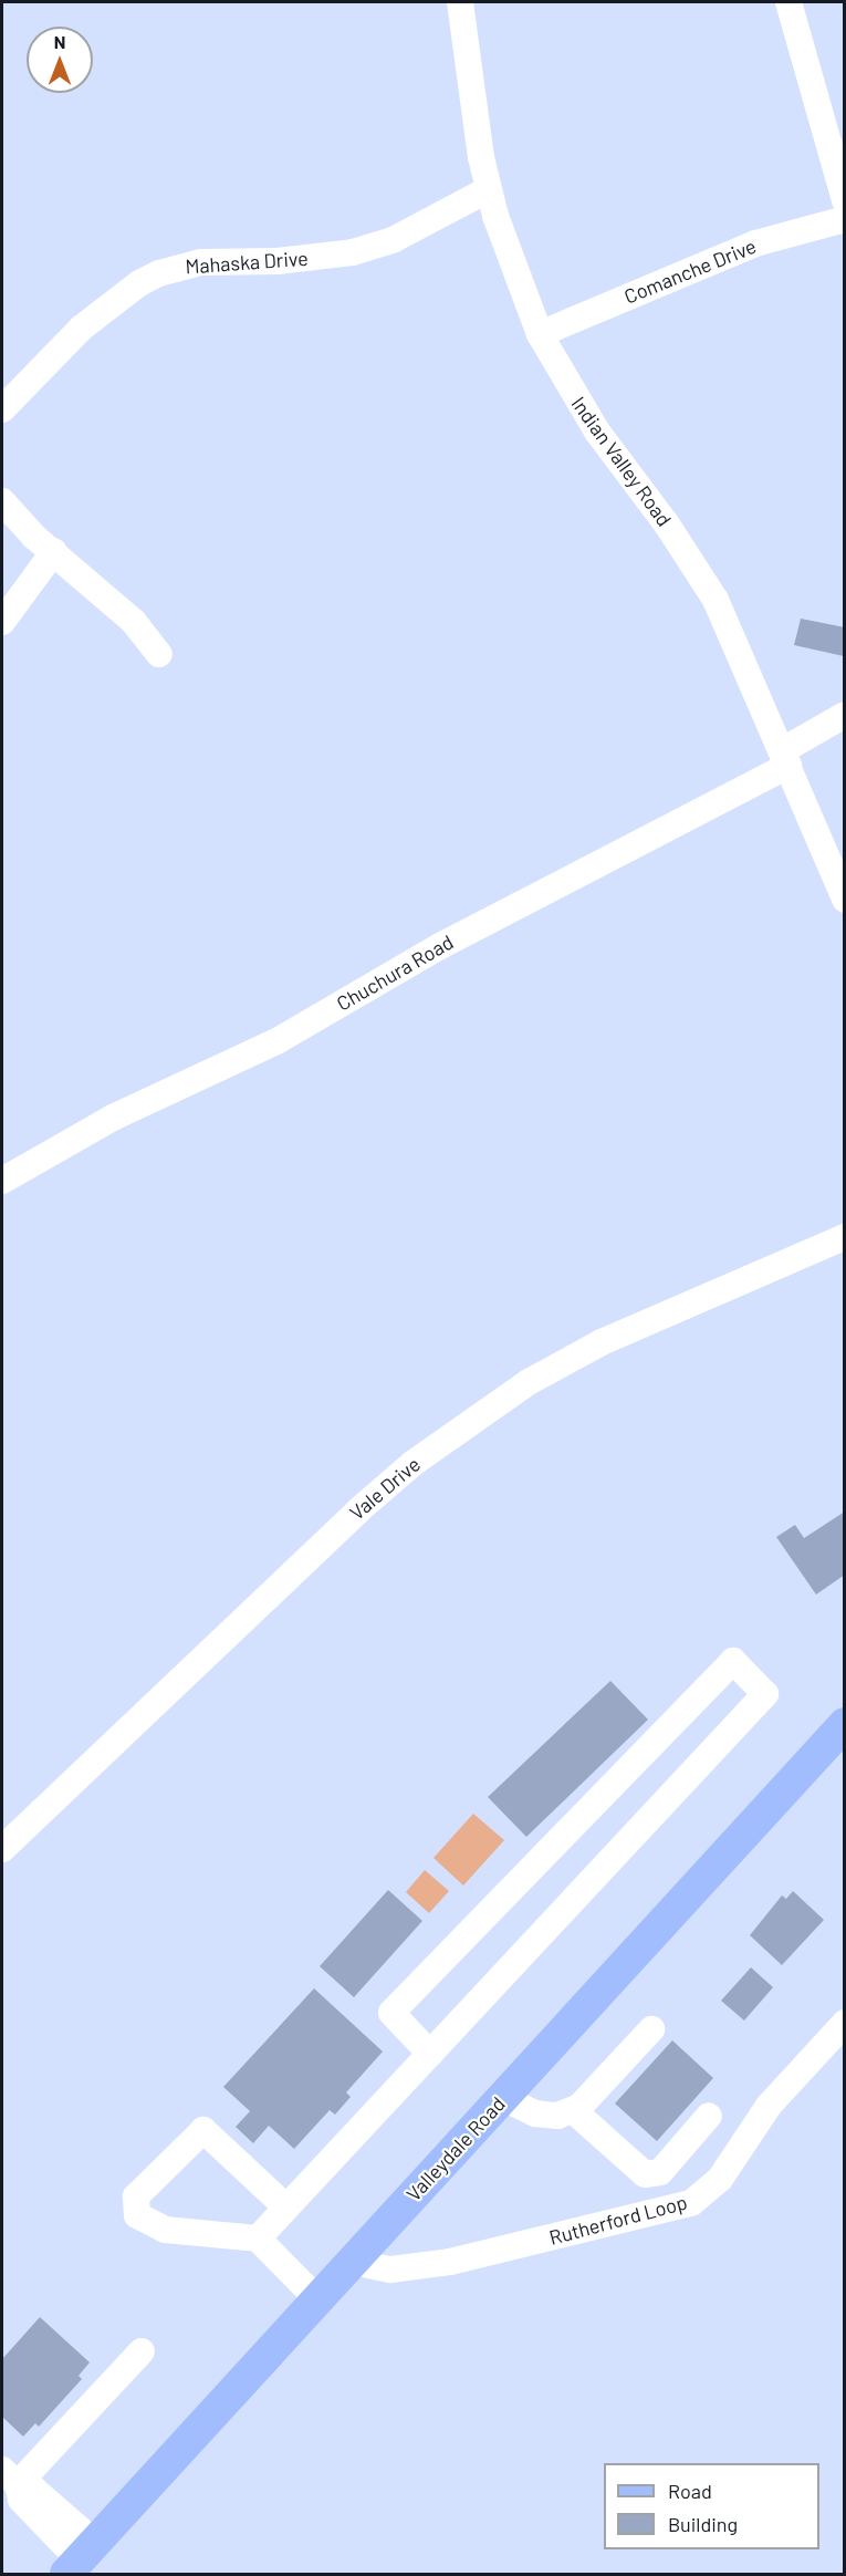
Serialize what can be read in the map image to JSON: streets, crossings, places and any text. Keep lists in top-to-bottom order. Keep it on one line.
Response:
{"streets":{"main road":["Valleydale Road"],"street":["Mahaska Drive","Comanche Drive","Indian Valley Road","Chuchura Road","Vale Drive","Rutherford Loop"]},"crossings":[["Mahaska Drive","Indian Valley Road"],["Comanche Drive","Indian Valley Road"],["Indian Valley Road","Chuchura Road"],["Valleydale Road","Rutherford Loop"]],"legend":["Road","Building"],"north":"top"}
